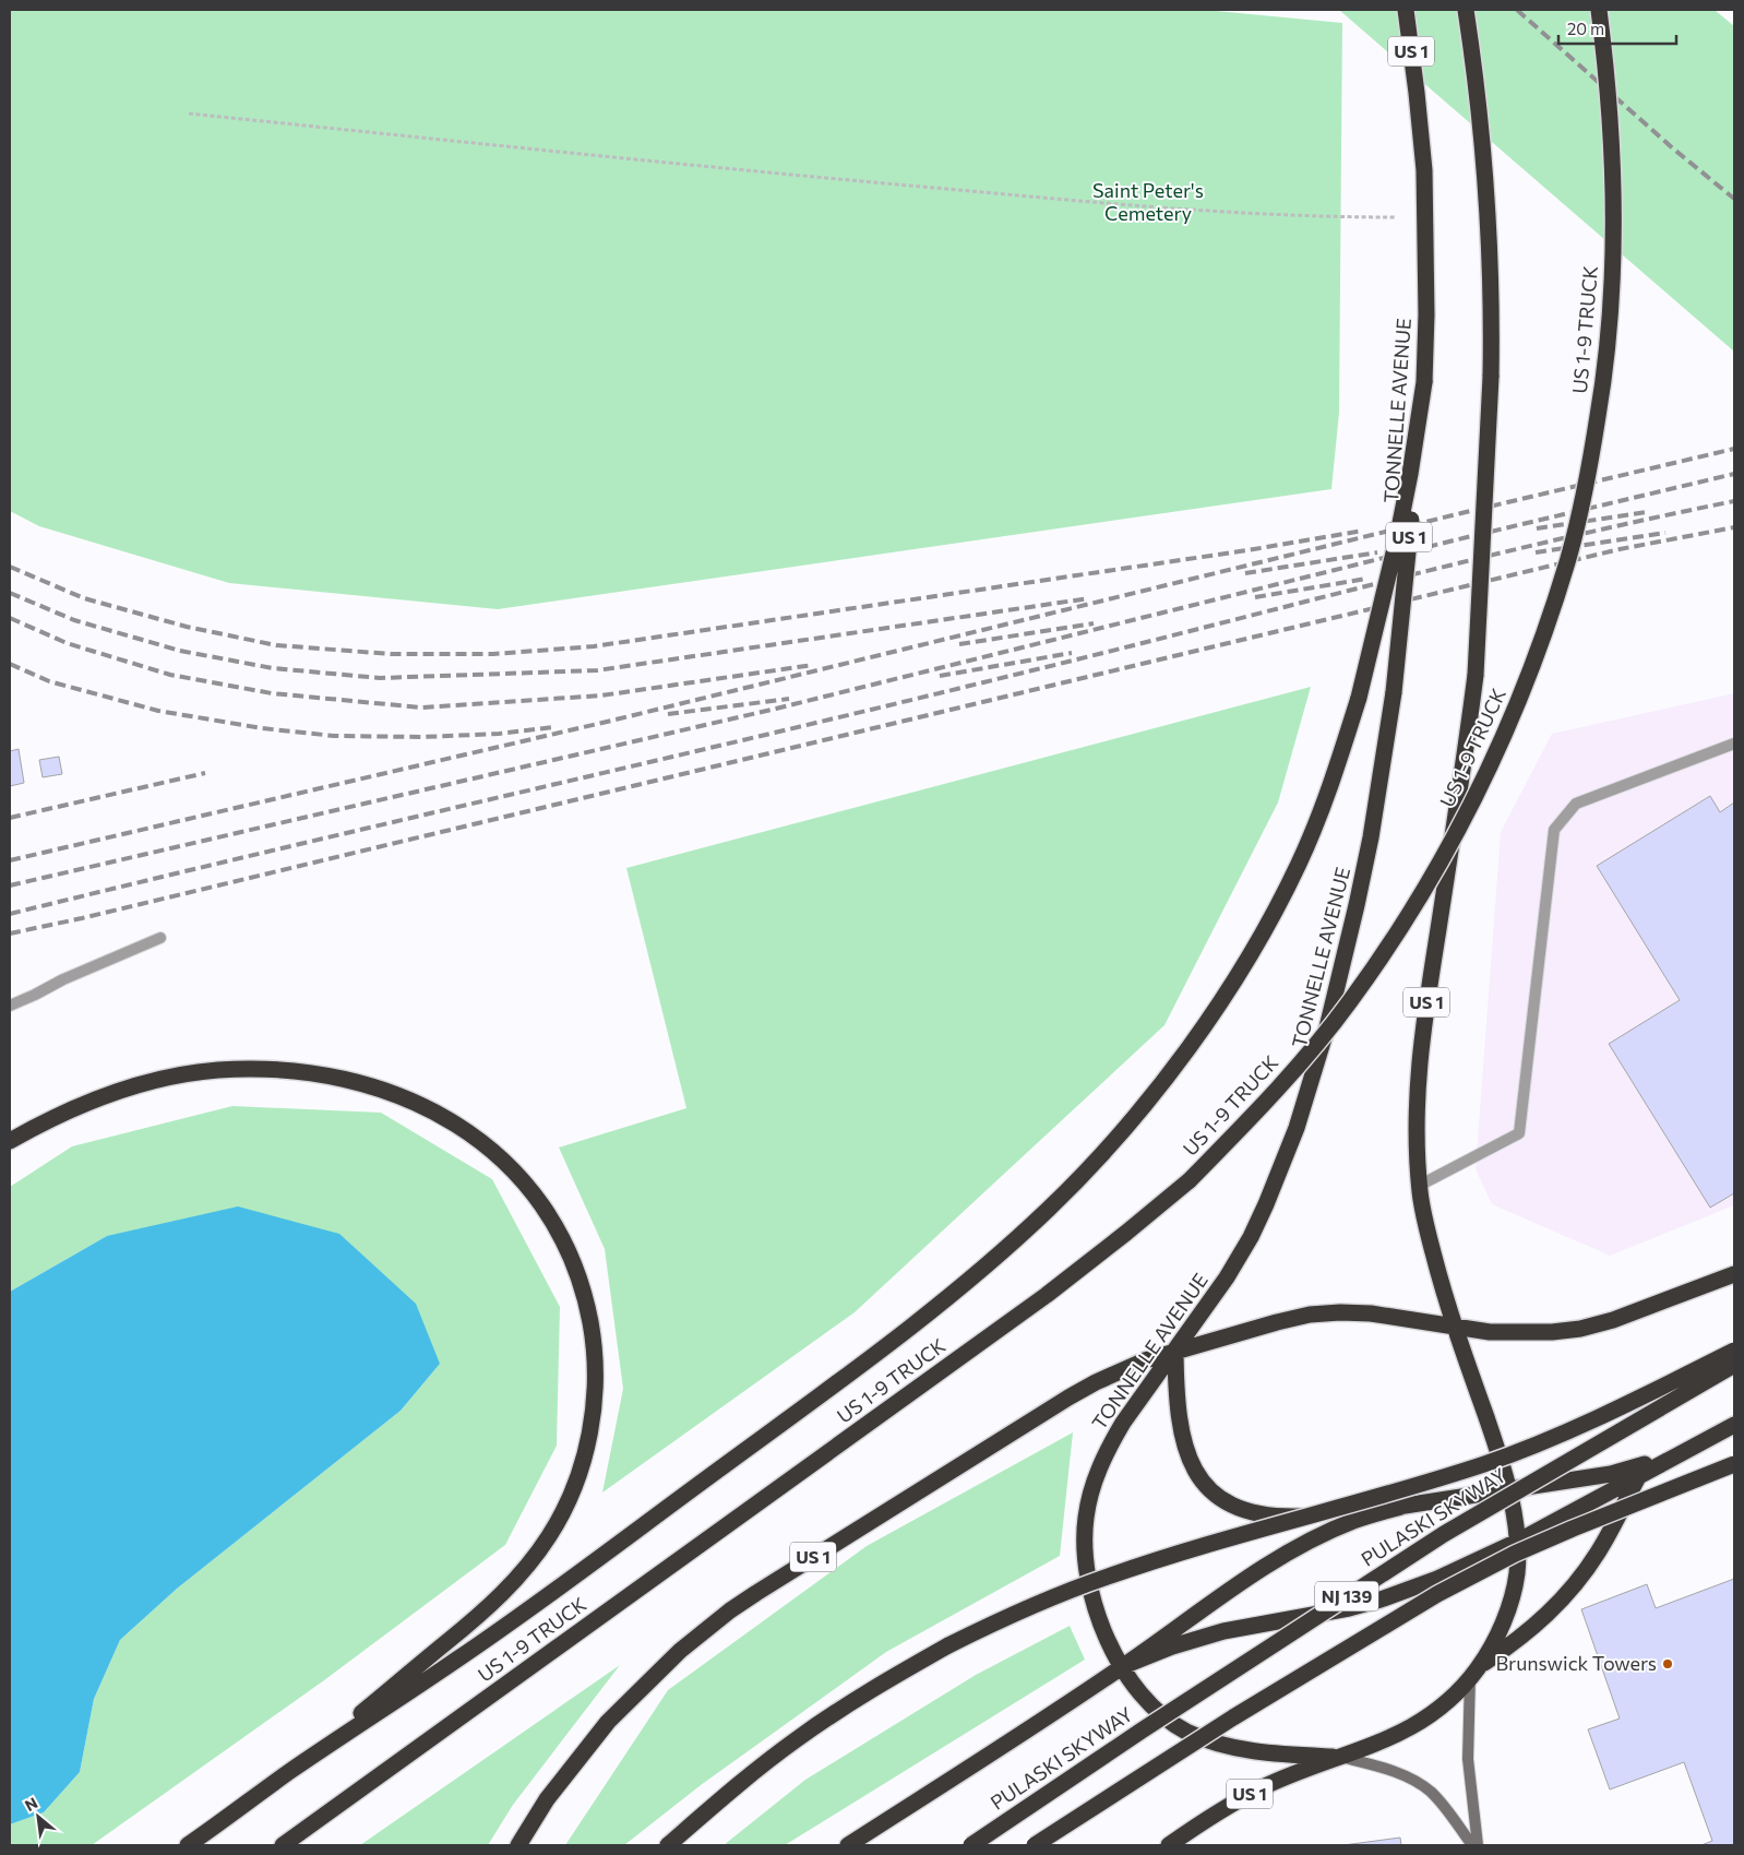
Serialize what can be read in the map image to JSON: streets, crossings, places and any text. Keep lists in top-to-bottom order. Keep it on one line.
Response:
{"streets":{"highway":["US 1","US 1-9 TRUCK","TONNELLE AVENUE","PULASKI SKYWAY","NJ 139"]},"crossings":[["US 1","TONNELLE AVENUE"]],"parks":["Saint Peter's Cemetery"],"places":["Brunswick Towers"],"scale_bar":"20 m","north":"top left"}
